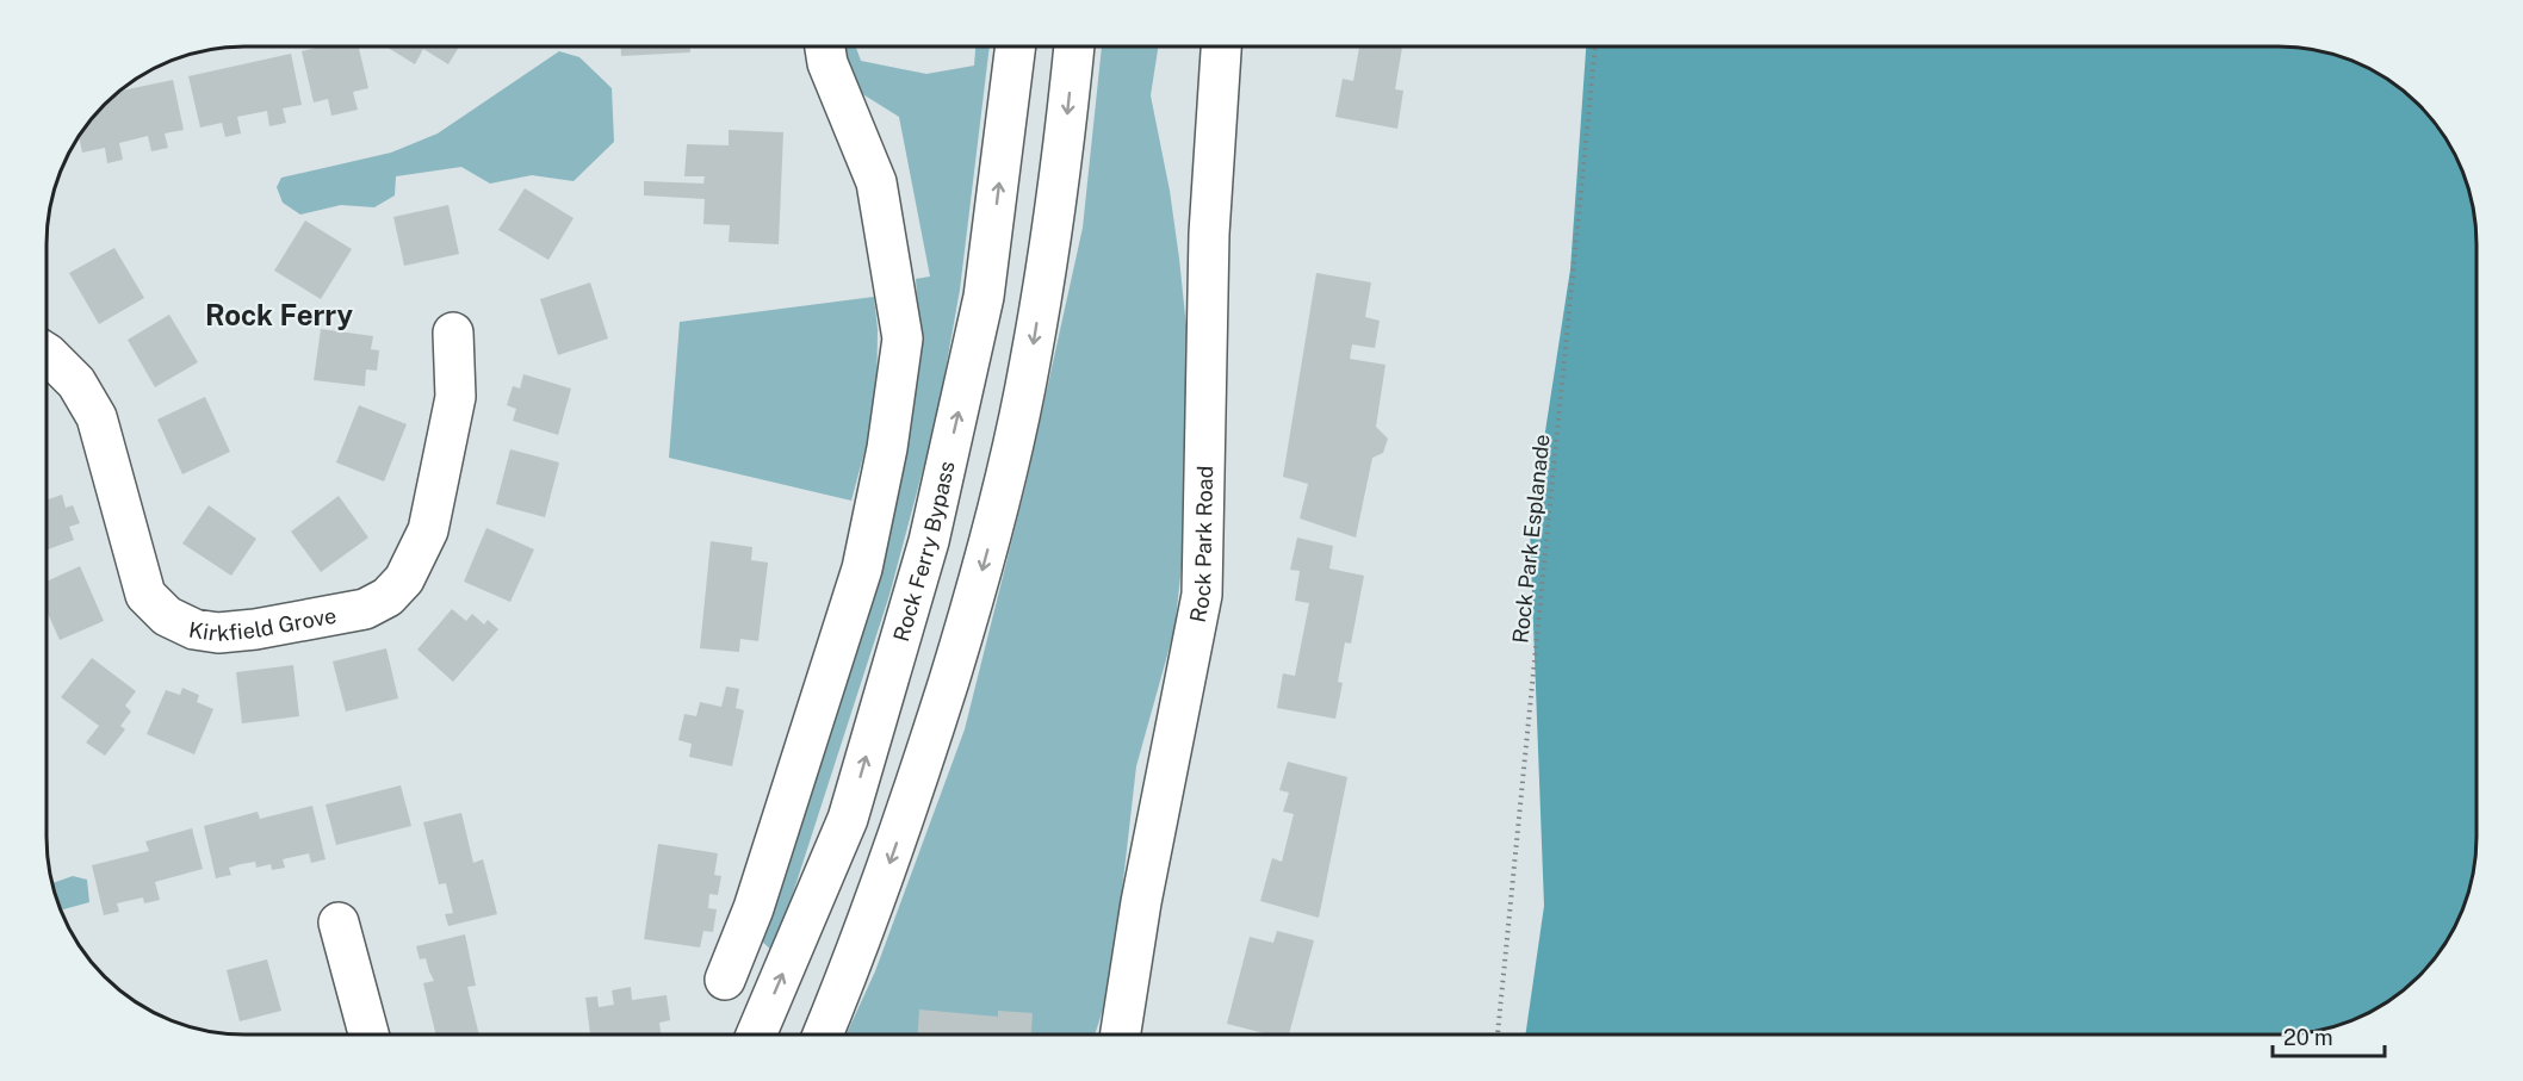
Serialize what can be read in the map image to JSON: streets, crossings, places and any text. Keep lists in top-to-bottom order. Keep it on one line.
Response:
{"streets":{"main road":["Rock Park Road","Rock Ferry Bypass","Kirkfield Grove"],"path":["Rock Park Esplanade"]},"districts":["Rock Ferry"],"scale_bar":"20 m"}
